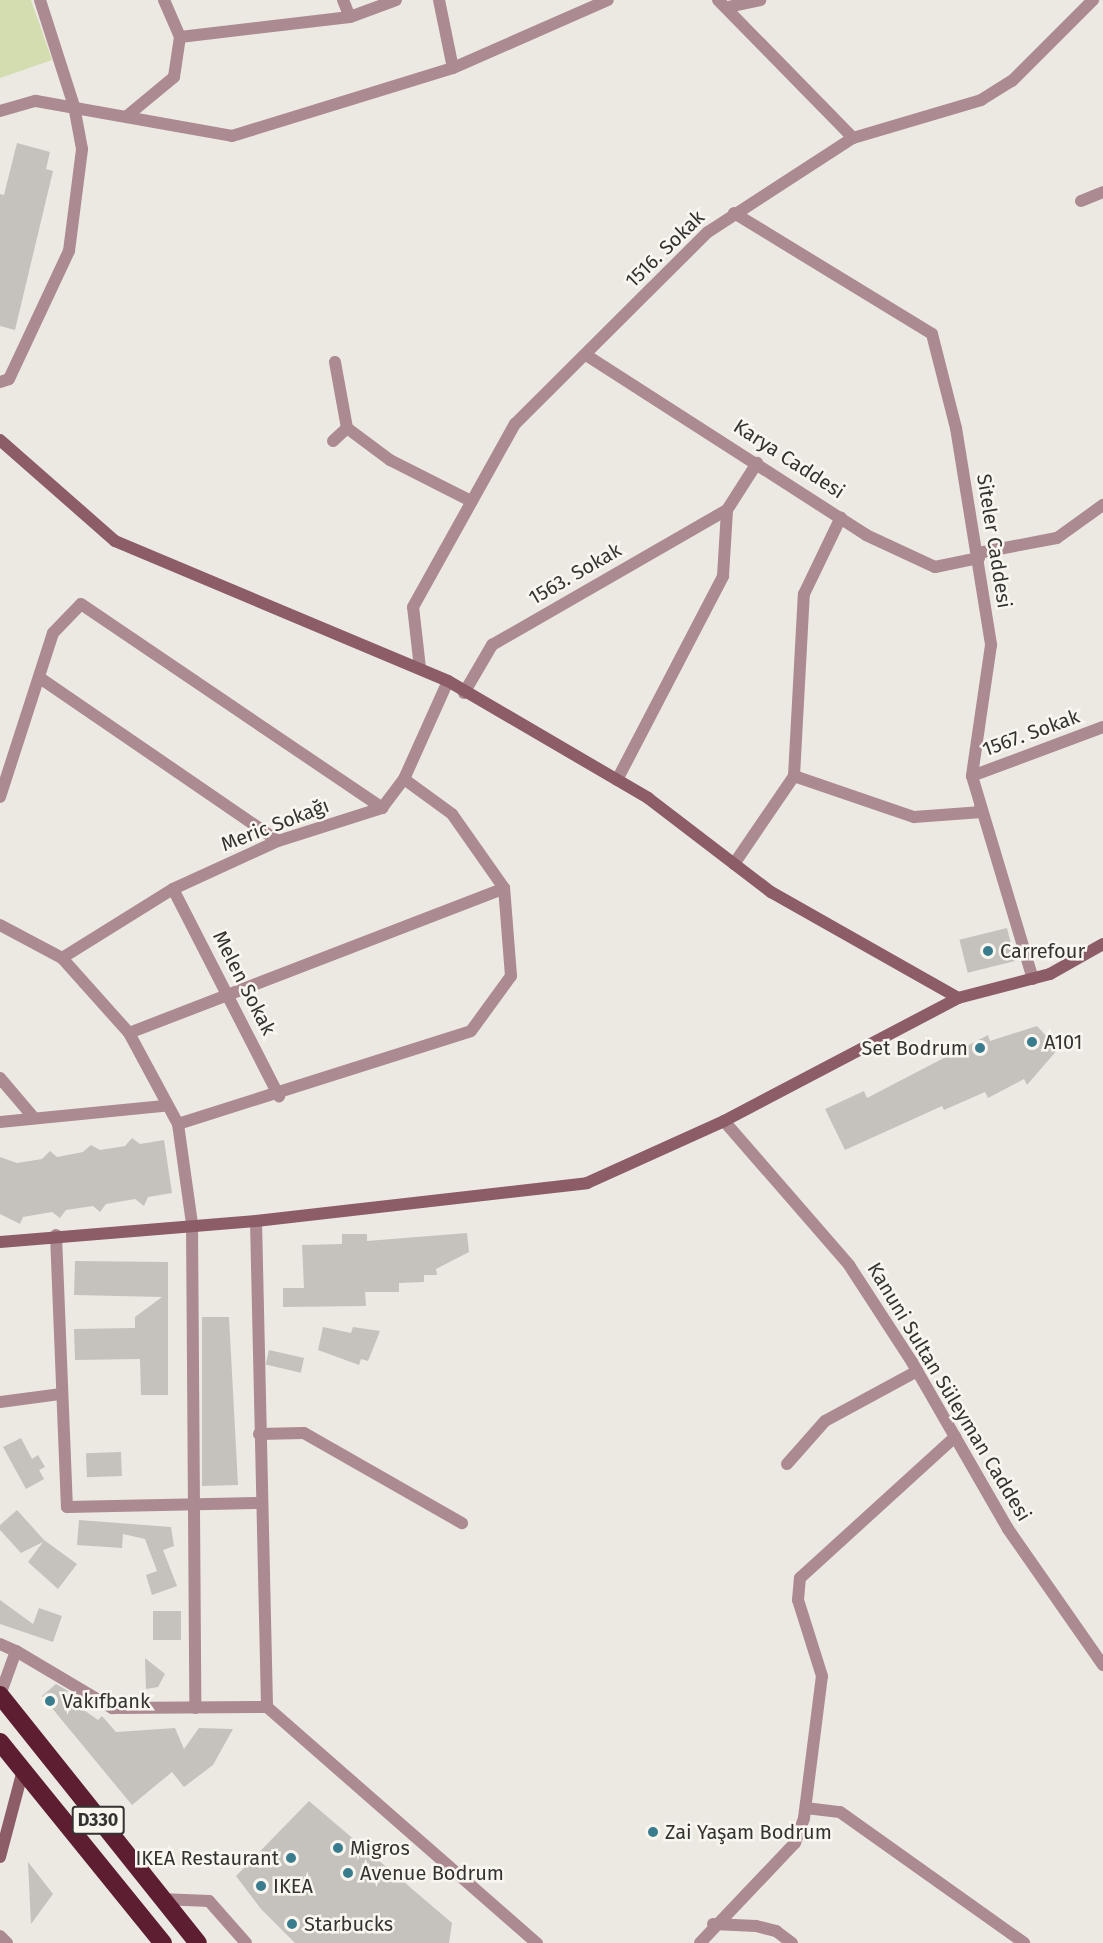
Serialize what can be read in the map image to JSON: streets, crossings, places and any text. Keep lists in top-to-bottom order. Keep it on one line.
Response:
{"streets":{"highway":["D330"],"street":["1516. Sokak","Karya Caddesi","Siteler Caddesi","1563. Sokak","1567. Sokak","Meric Sokağı","Melen Sokak","Kanuni Sultan Süleyman Caddesi"]},"crossings":[["1516. Sokak","Karya Caddesi"],["1516. Sokak","Siteler Caddesi"],["Karya Caddesi","Siteler Caddesi"],["Siteler Caddesi","1567. Sokak"],["Meric Sokağı","Melen Sokak"]],"places":["Carrefour","A101","Set Bodrum","Vakıfbank","Zai Yaşam Bodrum","Migros","IKEA Restaurant","Avenue Bodrum","IKEA","Starbucks"]}
